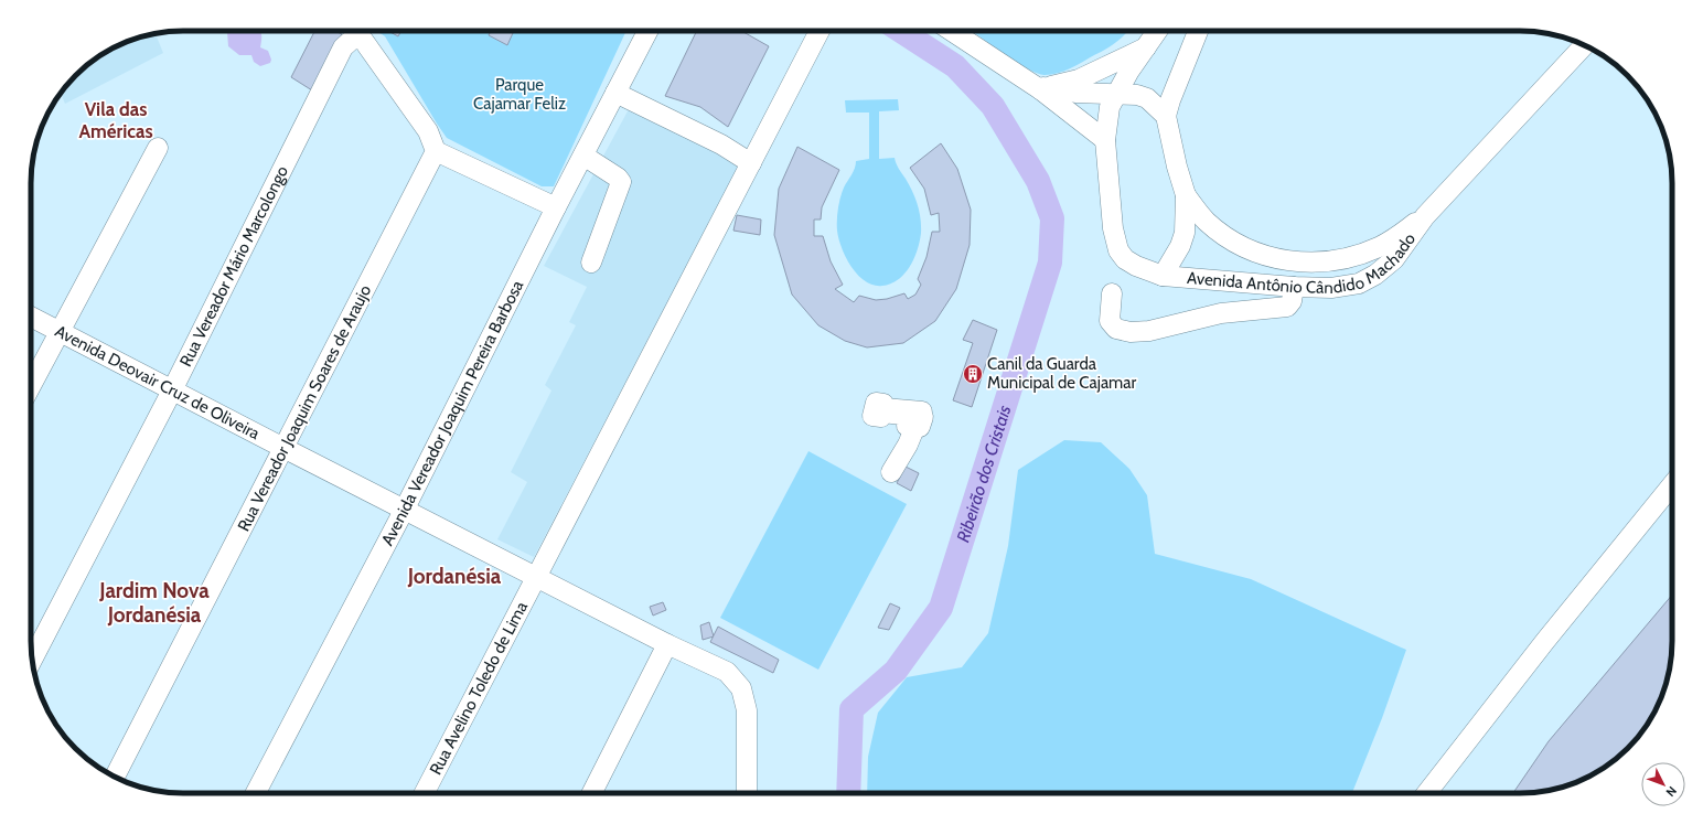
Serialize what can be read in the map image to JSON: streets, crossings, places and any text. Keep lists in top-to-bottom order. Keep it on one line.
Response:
{"streets":{"street":["Avenida Antônio Cândido Machado","Rua Vereador Mário Marcolongo","Avenida Deovair Cruz de Oliveira","Rua Vereador Joaquim Soares de Araujo","Avenida Vereador Joaquim Pereira Barbosa","Rua Avelino Toledo de Lima"]},"crossings":[["Rua Vereador Mário Marcolongo","Avenida Deovair Cruz de Oliveira"],["Rua Vereador Mário Marcolongo","Rua Vereador Joaquim Soares de Araujo"],["Avenida Deovair Cruz de Oliveira","Rua Vereador Joaquim Soares de Araujo"],["Avenida Deovair Cruz de Oliveira","Avenida Vereador Joaquim Pereira Barbosa"],["Avenida Deovair Cruz de Oliveira","Rua Avelino Toledo de Lima"]],"districts":["Vila das Américas","Jordanésia","Jardim Nova Jordanésia"],"water":["Ribeirão dos Cristais"],"parks":["Parque Cajamar Feliz"],"places":{"building":["Canil da Guarda Municipal de Cajamar"]},"north":"bottom right"}
